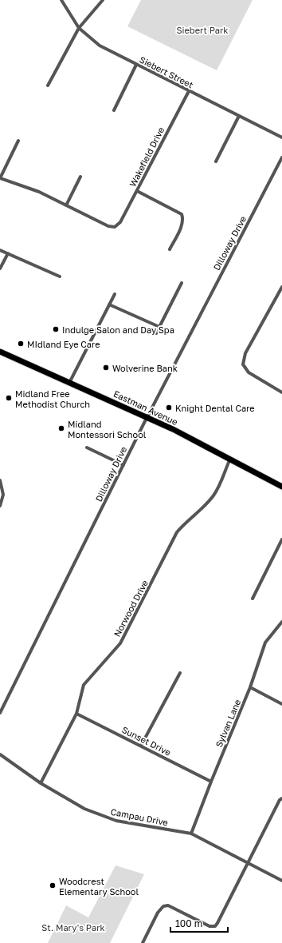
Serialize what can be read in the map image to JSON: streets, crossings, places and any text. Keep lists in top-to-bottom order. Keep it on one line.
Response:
{"streets":{"main road":["Eastman Avenue"],"street":["Siebert Street","Wakefield Drive","Dilloway Drive","Norwood Drive","Sylvan Lane","Sunset Drive","Campau Drive"]},"crossings":[["Siebert Street","Wakefield Drive"],["Dilloway Drive","Eastman Avenue"],["Eastman Avenue","Norwood Drive"],["Norwood Drive","Sunset Drive"],["Norwood Drive","Campau Drive"],["Sylvan Lane","Sunset Drive"],["Sylvan Lane","Campau Drive"]],"parks":["Siebert Park","St. Mary's Park"],"places":["Indulge Salon and Day Spa","MIdland Eye Care","Wolverine Bank","Midland Free Methodist Church","Knight Dental Care","Midland Montessori School","Woodcrest Elementary School"],"scale_bar":"100 m"}
